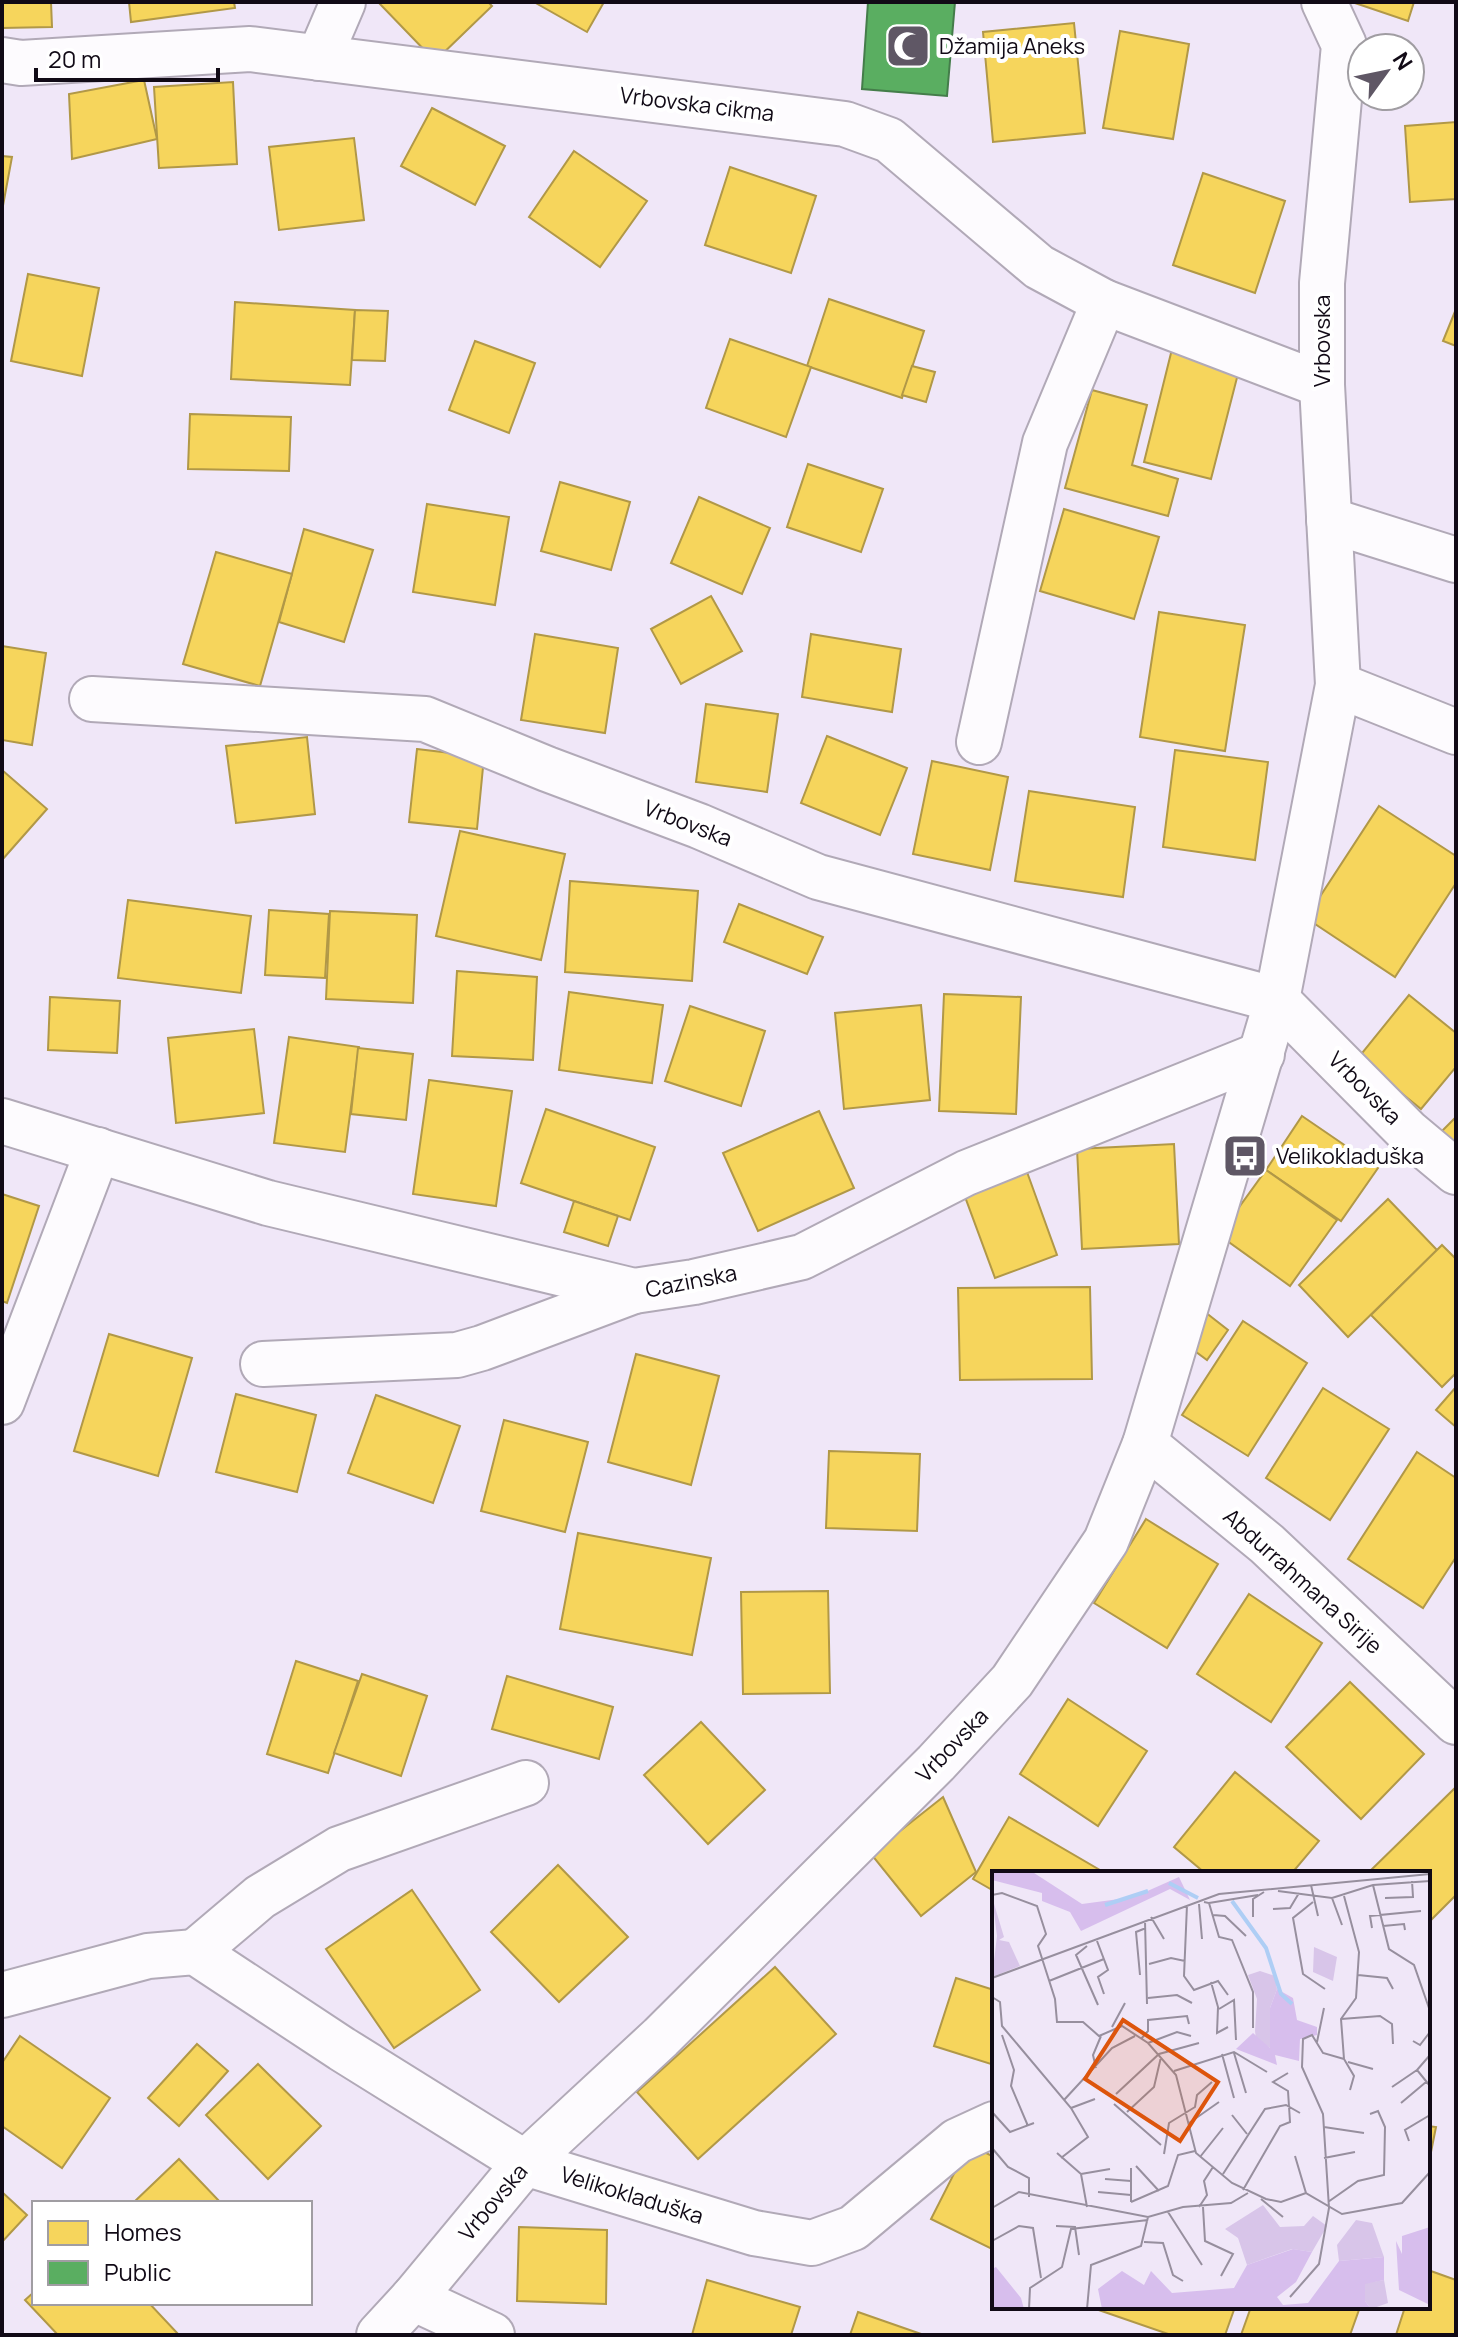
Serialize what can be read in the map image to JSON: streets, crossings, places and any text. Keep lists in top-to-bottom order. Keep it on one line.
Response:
{"streets":{"street":["Vrbovska cikma","Vrbovska","Cazinska","Abdurrahmana Sirije","Velikokladuška"]},"crossings":[["Vrbovska cikma","Vrbovska"],["Vrbovska","Cazinska"],["Vrbovska","Abdurrahmana Sirije"],["Vrbovska","Velikokladuška"]],"places":{"mosque":["Džamija Aneks"],"bus stop":["Velikokladuška"]},"legend":["Homes","Public"],"scale_bar":"20 m","north":"top right"}
